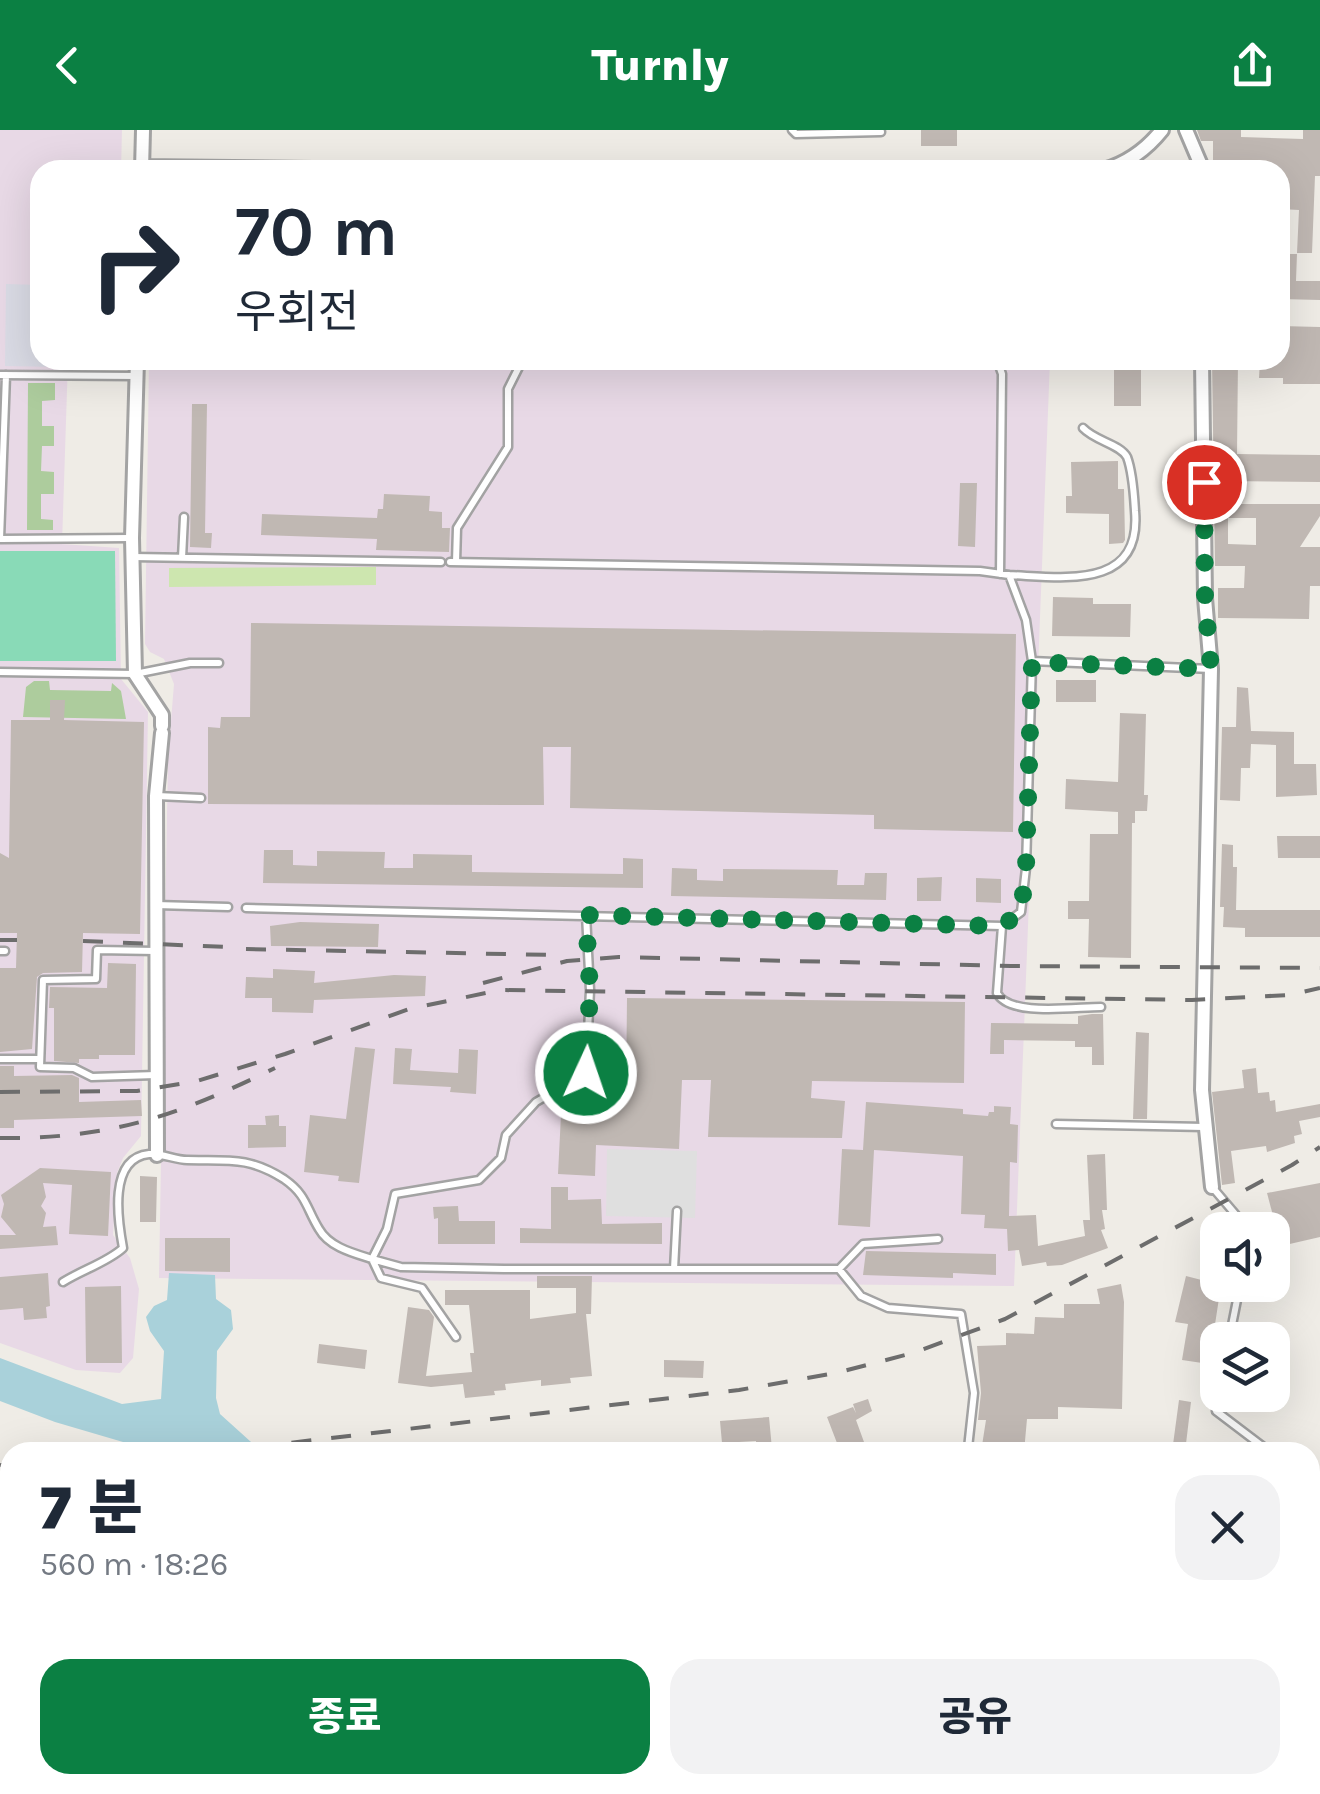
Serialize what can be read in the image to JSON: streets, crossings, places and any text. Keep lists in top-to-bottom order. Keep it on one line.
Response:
{"page":{"header":"Turnly","turn":["70 m","우회전"],"heading":["7 분","560 m · 18:26"],"buttons":["종료","공유"]}}
